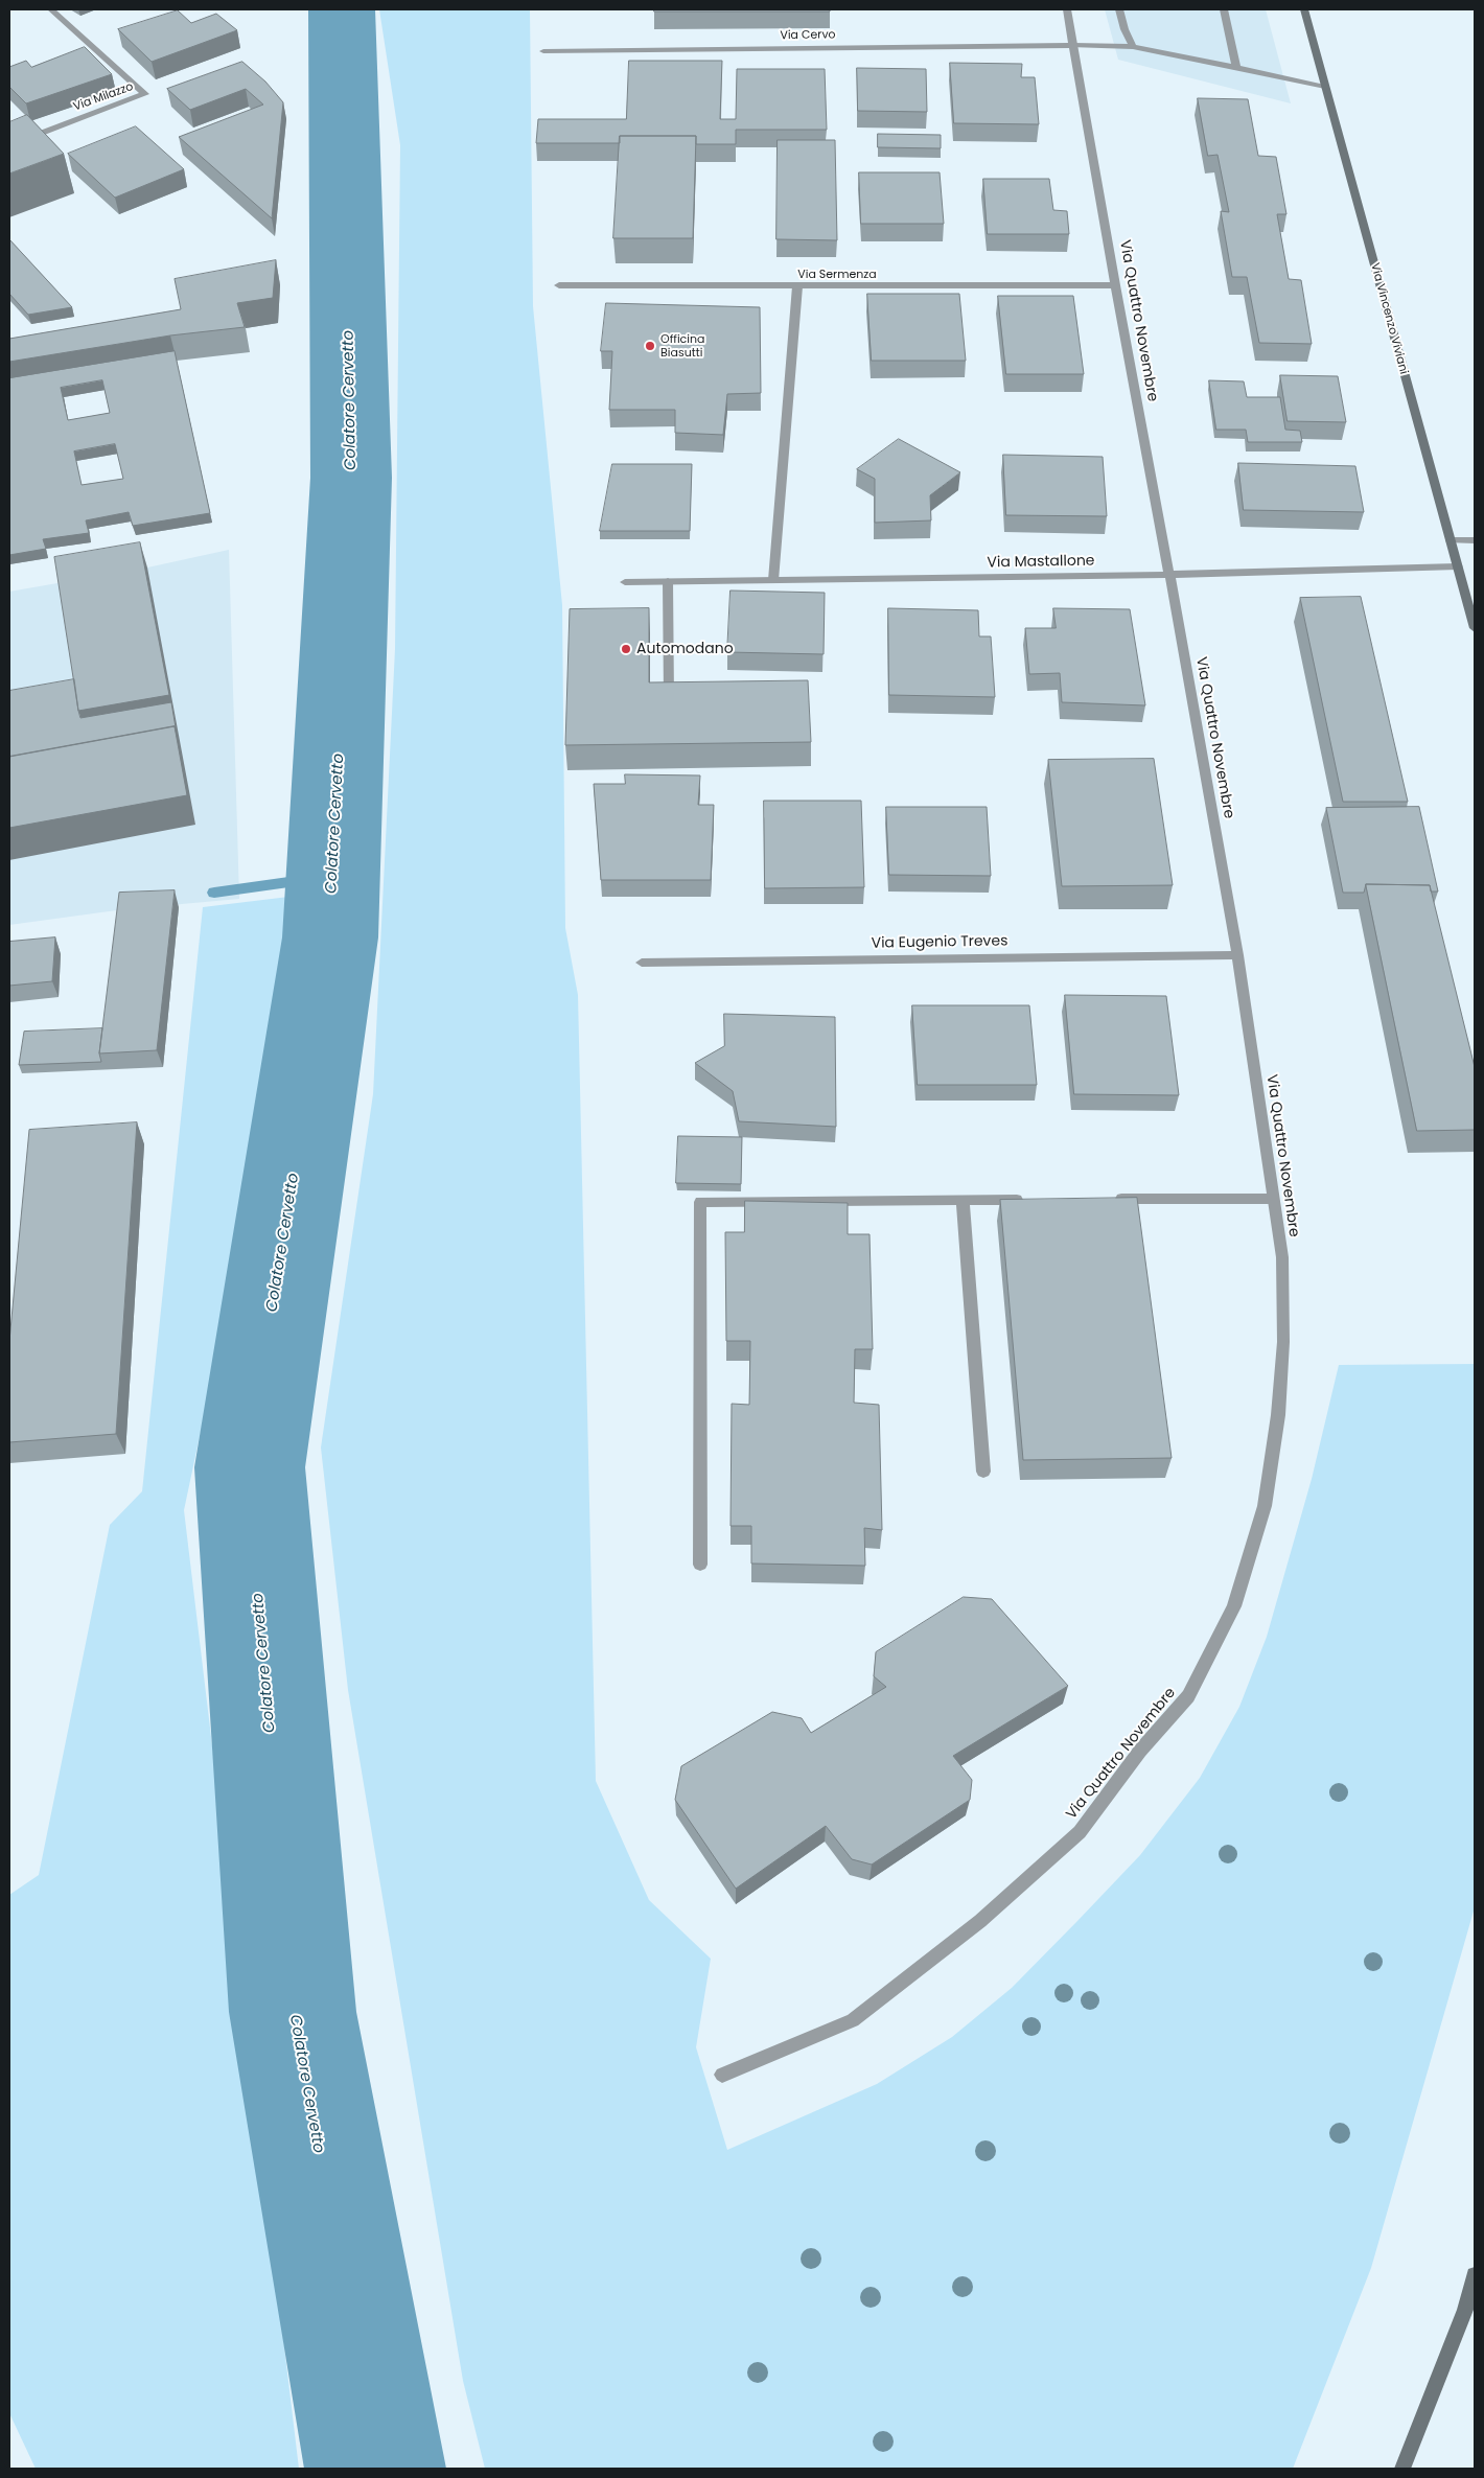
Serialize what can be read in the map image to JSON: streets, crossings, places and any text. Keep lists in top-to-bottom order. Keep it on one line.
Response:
{"streets":{"main road":["Via Vincenzo Viviani"],"street":["Via Cervo","Via Milazzo","Via Sermenza","Via Quattro Novembre","Via Mastallone","Via Eugenio Treves"]},"crossings":[["Via Cervo","Via Vincenzo Viviani"],["Via Cervo","Via Quattro Novembre"],["Via Sermenza","Via Quattro Novembre"],["Via Vincenzo Viviani","Via Mastallone"],["Via Quattro Novembre","Via Mastallone"],["Via Quattro Novembre","Via Eugenio Treves"]],"water":["Colatore Cervetto"],"places":["Officina Biasutti","Automodano"]}
